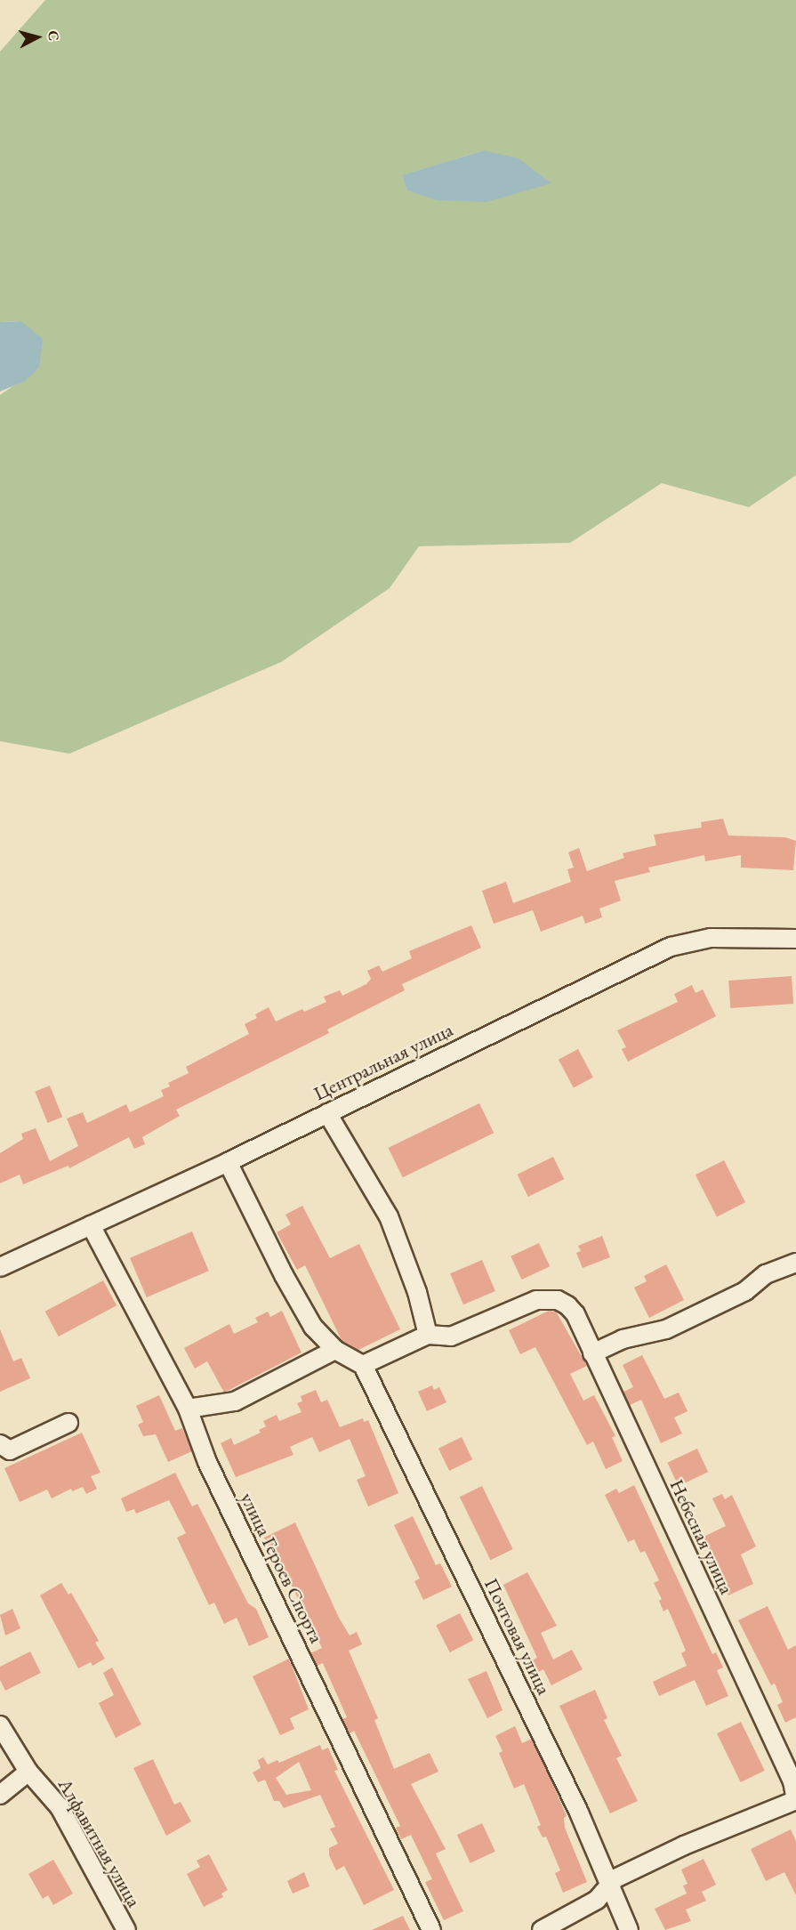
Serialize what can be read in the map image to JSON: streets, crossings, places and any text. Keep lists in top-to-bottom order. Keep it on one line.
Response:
{"streets":{"street":["Центральная улица","Небесная улица","улица Героев Спорта","Почтовая улица","Алфавитная улица"]},"crossings":[["Центральная улица","улица Героев Спорта"]],"north":"right"}
